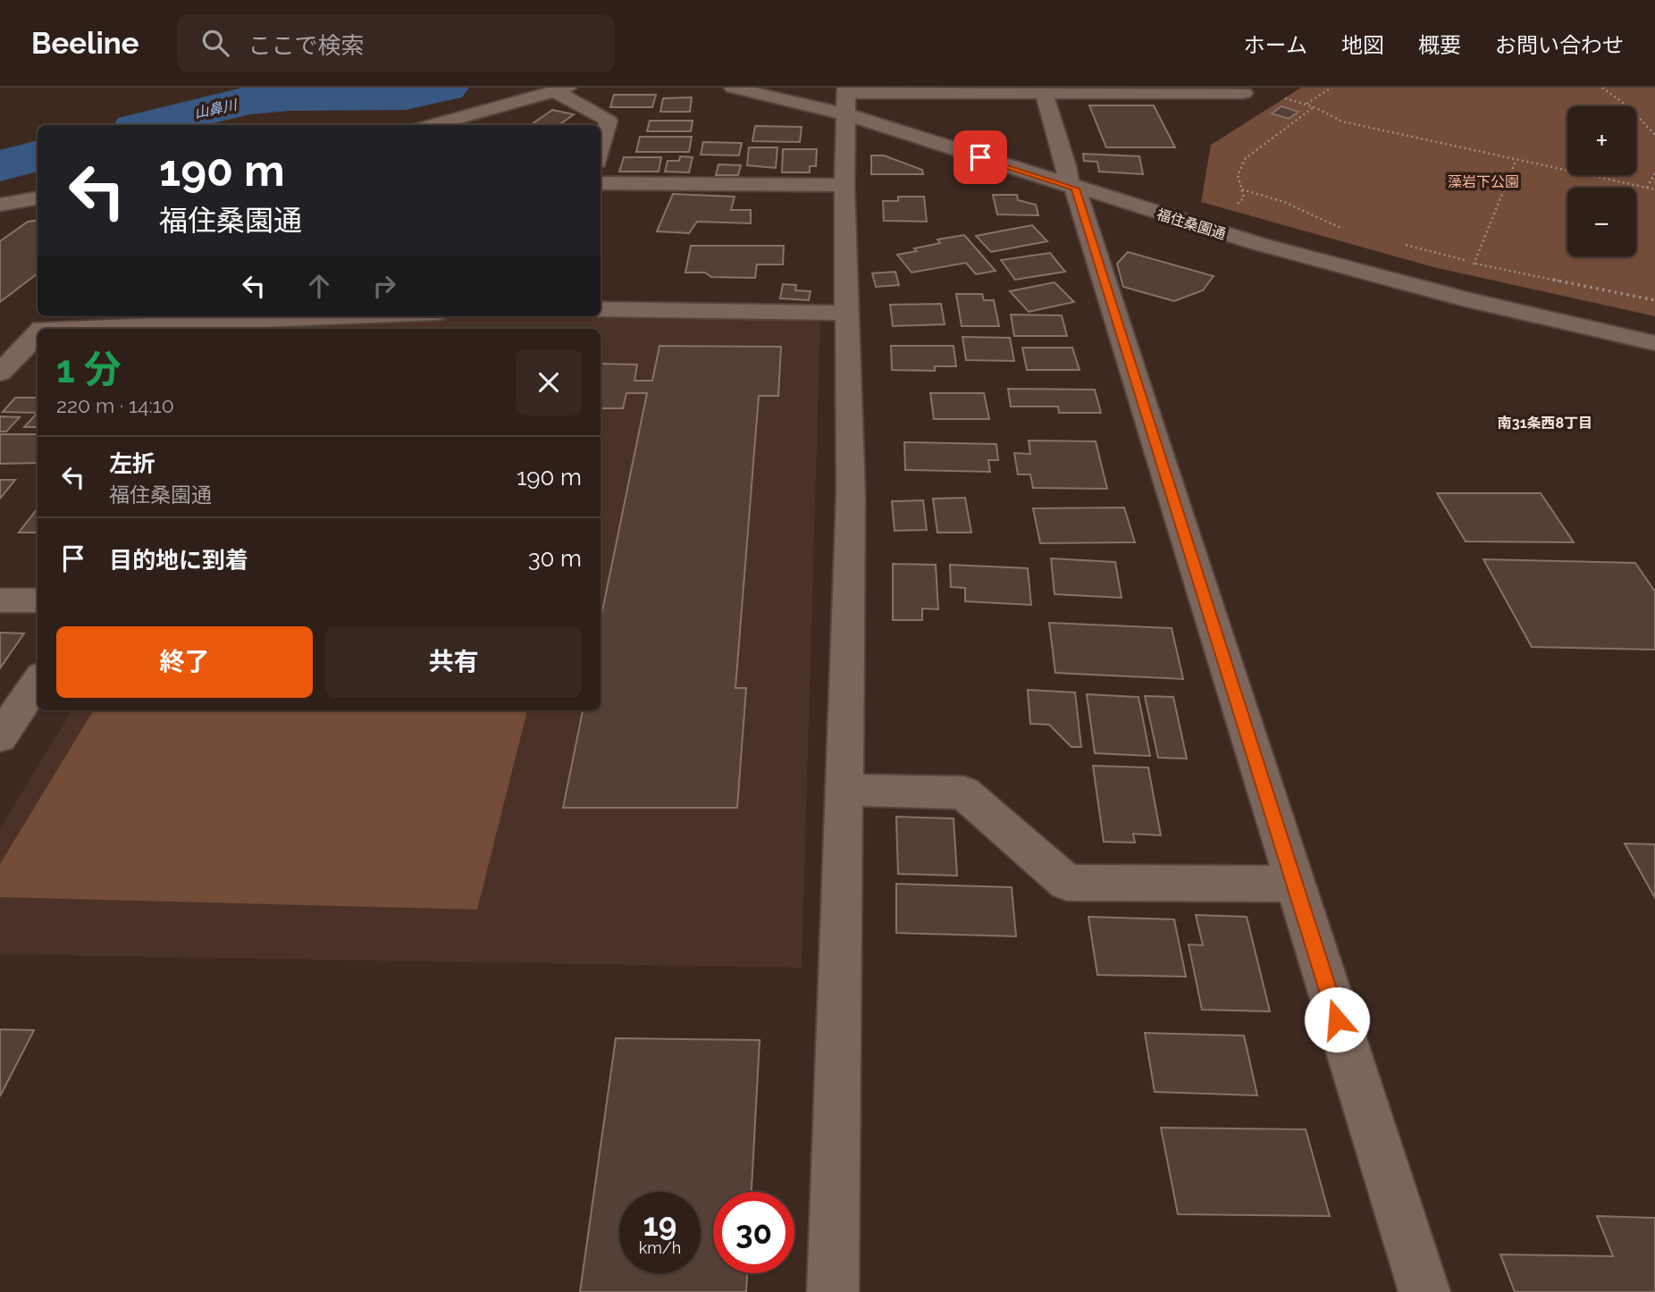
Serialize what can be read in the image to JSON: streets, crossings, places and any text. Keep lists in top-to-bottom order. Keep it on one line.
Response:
{"streets":{"street":["福住桑園通"]},"districts":["南31条西8丁目"],"water":["山鼻川"],"parks":["藻岩下公園"],"page":{"header":"Beeline","search":"ここで検索","nav":["ホーム","地図","概要","お問い合わせ"],"map_buttons":["+","−"],"turn":["190 m","福住桑園通"],"heading":["1 分","220 m · 14:10"],"list":[{"name":"左折","note":"福住桑園通","value":"190 m"},{"name":"目的地に到着","value":"30 m"}],"buttons":["終了","共有"],"speed":"19 km/h","limit":"30"}}
